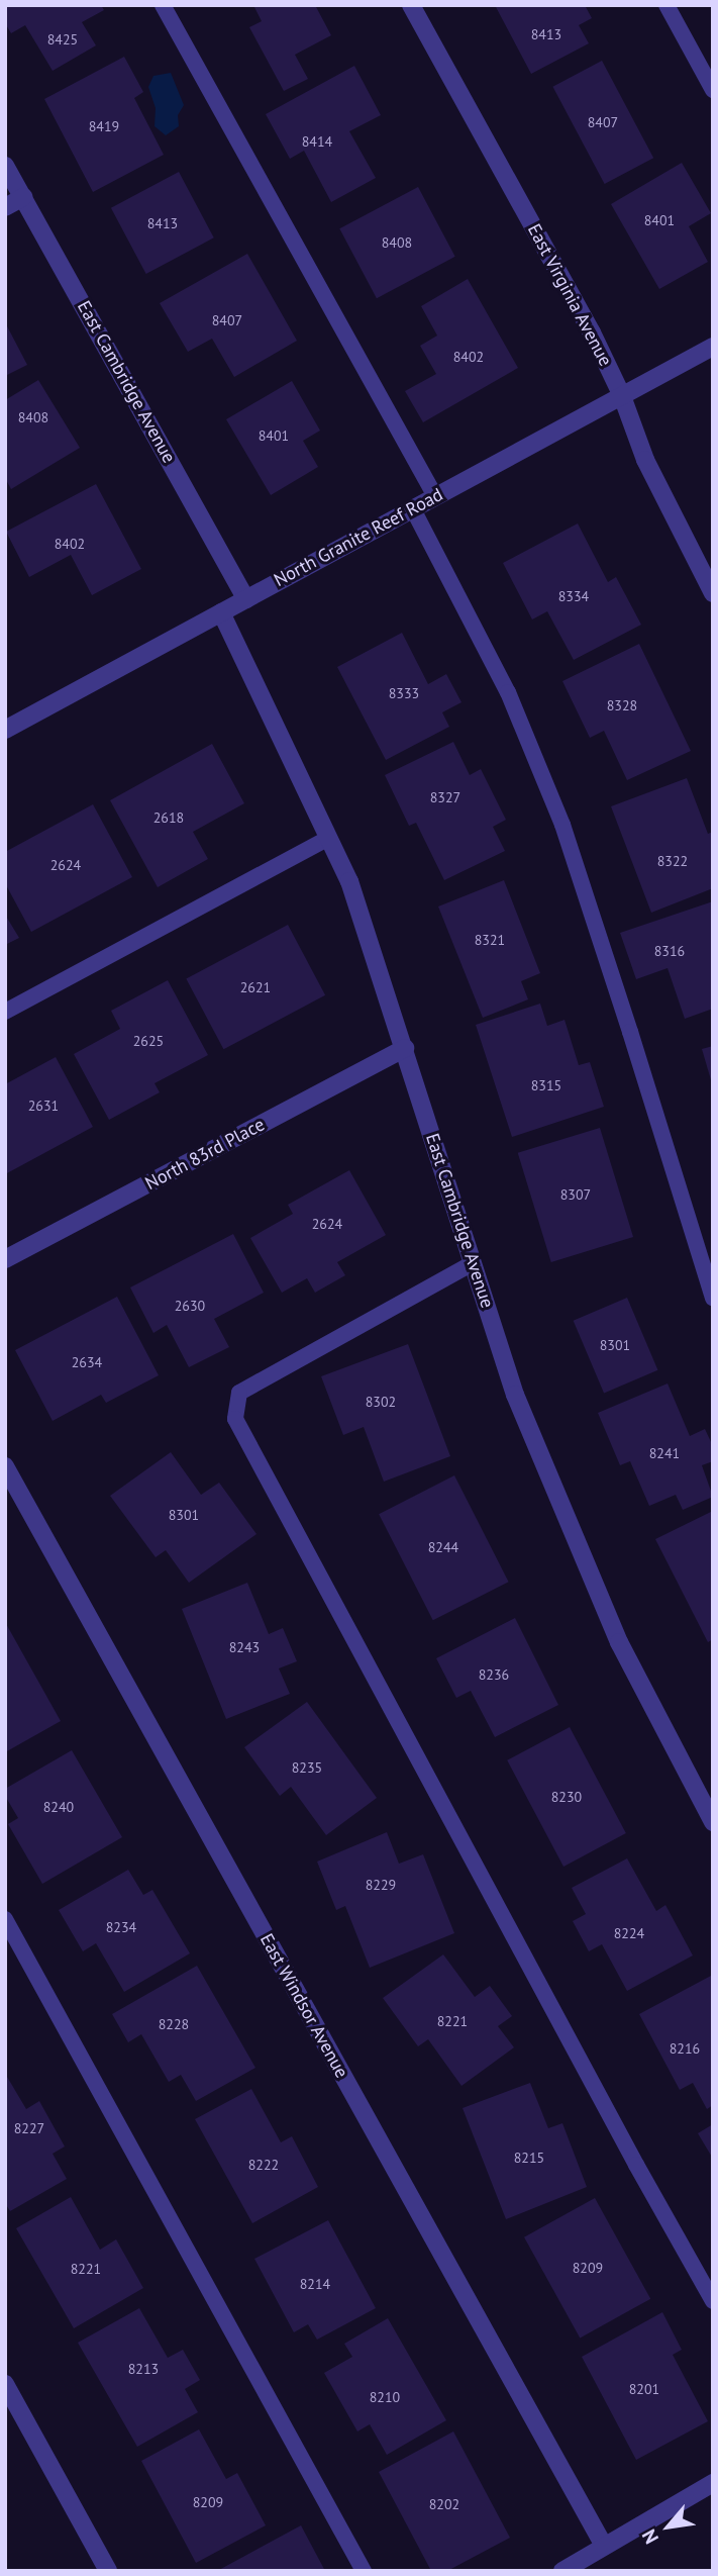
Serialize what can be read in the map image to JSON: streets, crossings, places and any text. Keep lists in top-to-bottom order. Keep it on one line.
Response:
{"streets":{"street":["East Virginia Avenue","East Cambridge Avenue","North Granite Reef Road","North 83rd Place","East Windsor Avenue"]},"crossings":[["East Virginia Avenue","North Granite Reef Road"],["East Cambridge Avenue","North Granite Reef Road"],["East Cambridge Avenue","North 83rd Place"]],"house_numbers":["8413","8425","8407","8419","8414","8401","8413","8408","8407","8402","8408","8401","8402","8334","8333","8328","8327","2618","8322","2624","8321","8316","2621","2625","8315","2631","8307","2624","2630","8301","2634","8302","8241","8301","8244","8243","8236","8235","8230","8240","8229","8234","8224","8221","8228","8216","8227","8215","8222","8209","8221","8214","8213","8201","8210","8209","8202"],"north":"bottom left"}
